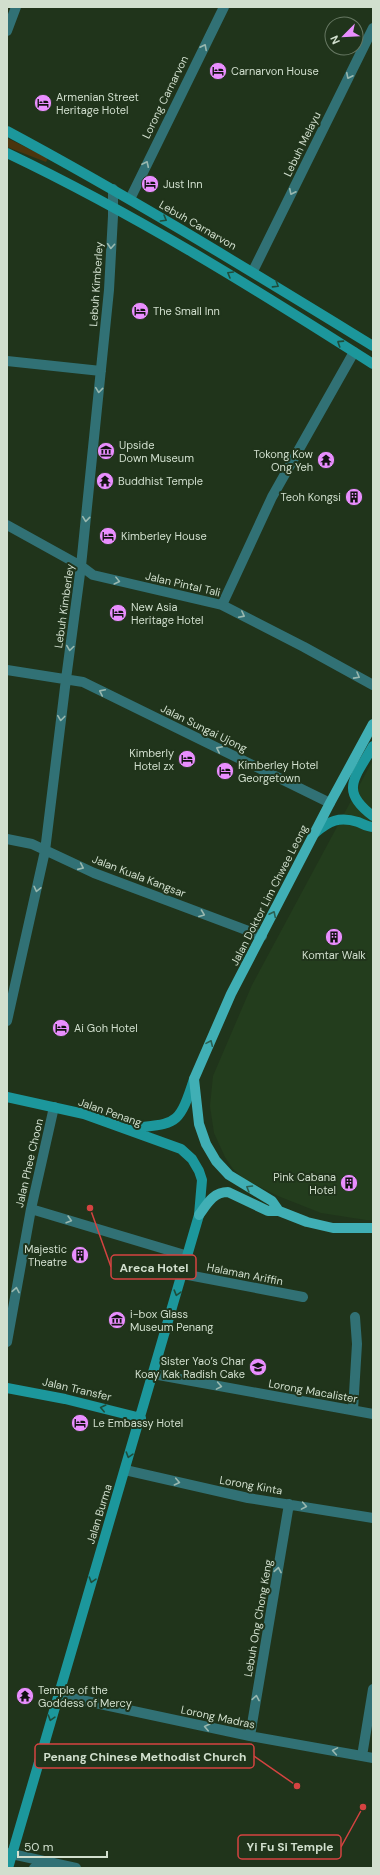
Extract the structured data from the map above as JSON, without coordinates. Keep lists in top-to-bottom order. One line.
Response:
{"streets":{"main road":["Lebuh Carnarvon","Jalan Doktor Lim Chwee Leong","Jalan Penang","Jalan Transfer","Jalan Burma"],"street":["Lorong Carnarvon","Lebuh Melayu","Lebuh Kimberley","Jalan Pintal Tali","Jalan Sungai Ujong","Jalan Kuala Kangsar","Jalan Phee Choon","Halaman Ariffin","Lorong Macalister","Lorong Kinta","Lebuh Ong Chong Keng","Lorong Madras"]},"crossings":[["Lorong Carnarvon","Lebuh Carnarvon"],["Lebuh Melayu","Lebuh Carnarvon"],["Lebuh Carnarvon","Lebuh Kimberley"],["Lebuh Kimberley","Jalan Pintal Tali"],["Lebuh Kimberley","Jalan Sungai Ujong"],["Lebuh Kimberley","Jalan Kuala Kangsar"],["Jalan Sungai Ujong","Jalan Doktor Lim Chwee Leong"],["Jalan Kuala Kangsar","Jalan Doktor Lim Chwee Leong"],["Jalan Penang","Jalan Phee Choon"],["Jalan Penang","Jalan Burma"],["Halaman Ariffin","Jalan Burma"],["Jalan Transfer","Jalan Burma"],["Lorong Macalister","Jalan Burma"],["Lorong Kinta","Jalan Burma"],["Lorong Kinta","Lebuh Ong Chong Keng"],["Jalan Burma","Lorong Madras"],["Lebuh Ong Chong Keng","Lorong Madras"]],"one_way":["Lorong Carnarvon","Lebuh Melayu","Lebuh Kimberley","Jalan Pintal Tali","Jalan Sungai Ujong","Jalan Kuala Kangsar","Jalan Doktor Lim Chwee Leong","Jalan Phee Choon","Jalan Transfer","Lorong Macalister","Lorong Kinta","Jalan Burma","Lebuh Ong Chong Keng","Lorong Madras"],"places":{"hotel":["Carnarvon House","Armenian Street Heritage Hotel","Just Inn","The Small Inn","Kimberley House","New Asia Heritage Hotel","Kimberly Hotel zx","Kimberley Hotel Georgetown","Ai Goh Hotel","Le Embassy Hotel"],"museum":["Upside Down Museum","i-box Glass Museum Penang"],"temple":["Tokong Kow Ong Yeh","Buddhist Temple","Temple of the Goddess of Mercy"],"building":["Teoh Kongsi","Komtar Walk","Pink Cabana Hotel","Majestic Theatre"],"other":["Areca Hotel","Penang Chinese Methodist Church","Yi Fu Si Temple"],"school or university":["Sister Yao’s Char Koay Kak Radish Cake"]},"scale_bar":"50 m","north":"bottom left"}
